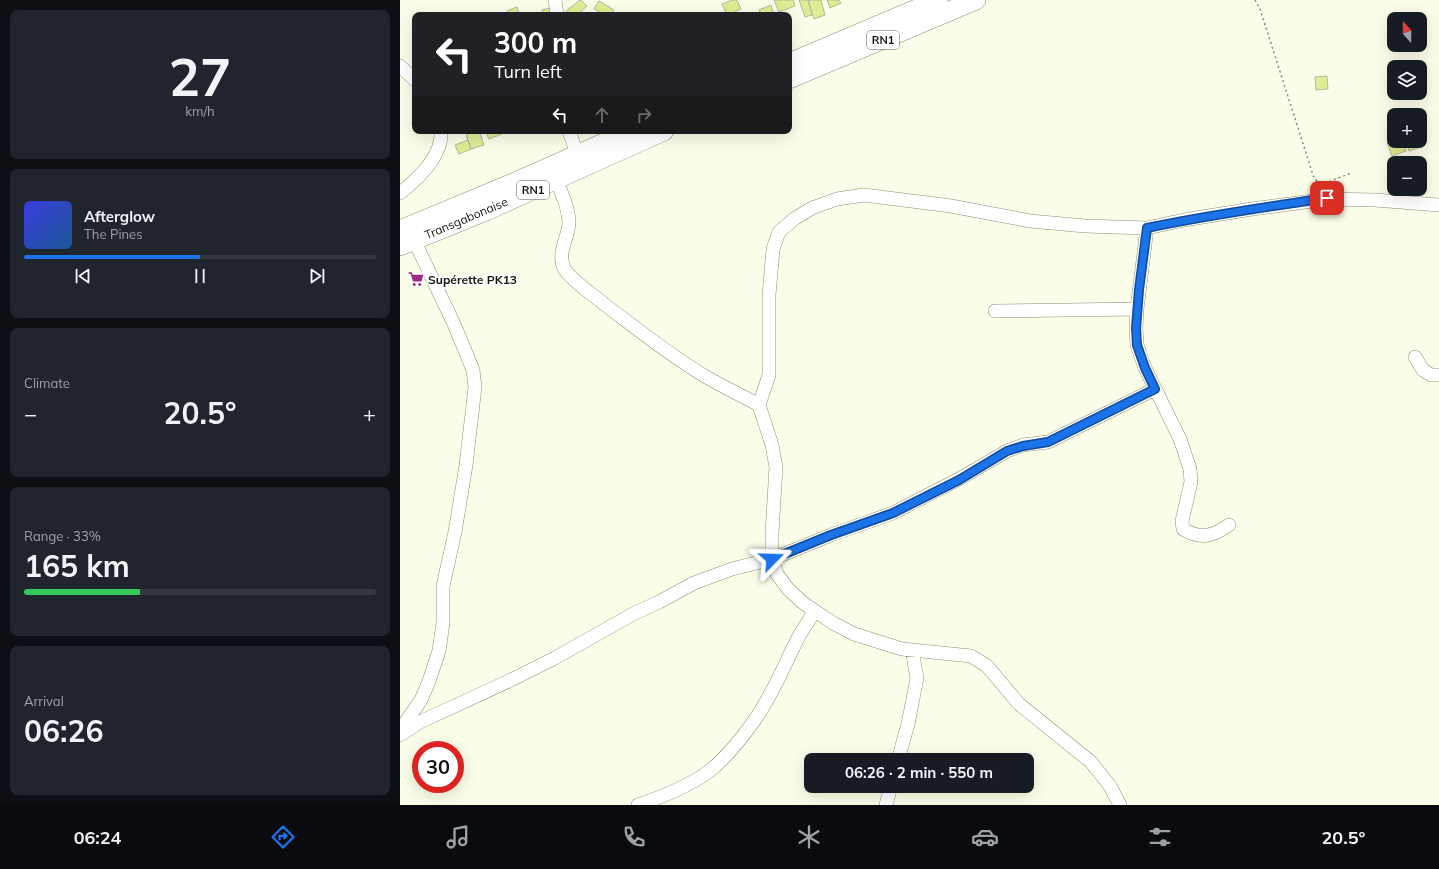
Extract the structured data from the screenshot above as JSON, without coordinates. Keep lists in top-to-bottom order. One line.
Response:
{"streets":{"highway":["RN1","Transgabonaise"]},"places":{"supermarket":["Supérette PK13"]},"north":"top","page":{"tile":[["27","km/h"],"Climate",["Range · 33%","165 km"],["Arrival","06:26"]],"map_buttons":["+","−"],"turn":["300 m","Turn left"],"song":["Afterglow","The Pines"],"heat":["−","20.5°","+"],"limit":"30","trip":"06:26 · 2 min · 550 m","tabs":["06:24","20.5°"]}}
